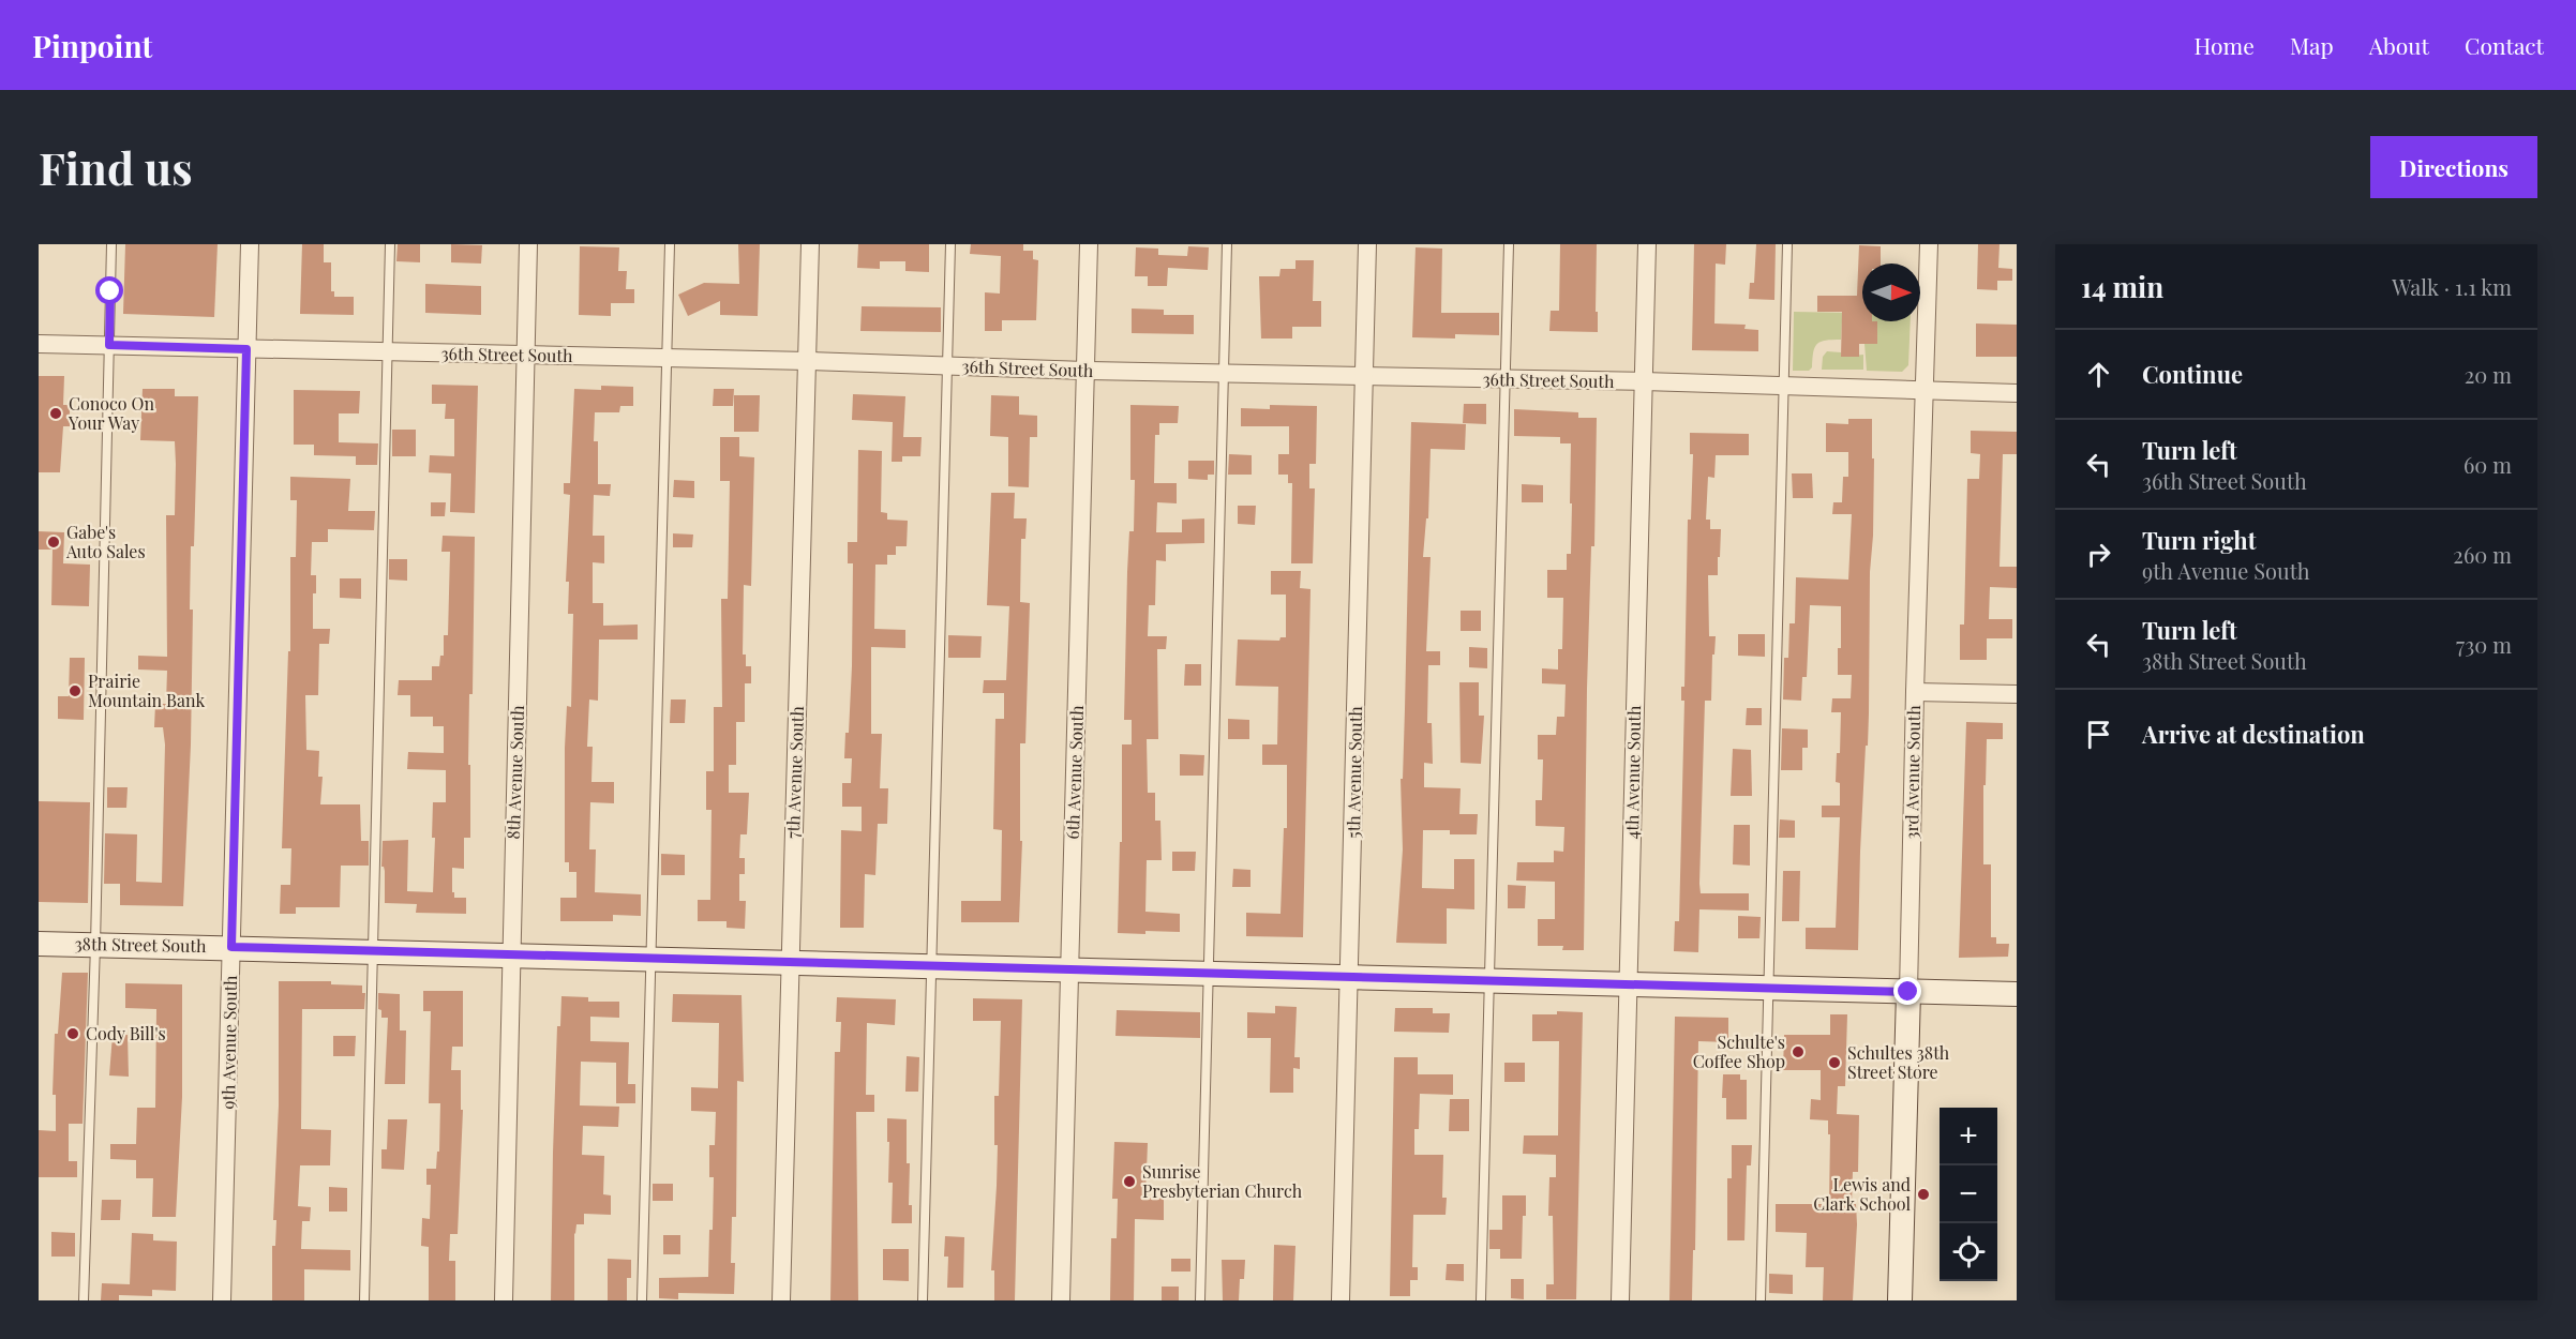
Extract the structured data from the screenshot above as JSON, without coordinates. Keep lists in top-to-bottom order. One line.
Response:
{"streets":{"main road":["3rd Avenue South","38th Street South"],"street":["36th Street South","8th Avenue South","7th Avenue South","6th Avenue South","5th Avenue South","4th Avenue South","9th Avenue South"]},"crossings":[["36th Street South","8th Avenue South"],["36th Street South","7th Avenue South"],["36th Street South","6th Avenue South"],["36th Street South","5th Avenue South"],["36th Street South","4th Avenue South"],["36th Street South","3rd Avenue South"],["36th Street South","9th Avenue South"],["8th Avenue South","38th Street South"],["7th Avenue South","38th Street South"],["6th Avenue South","38th Street South"],["5th Avenue South","38th Street South"],["4th Avenue South","38th Street South"],["3rd Avenue South","38th Street South"],["38th Street South","9th Avenue South"]],"places":["Conoco On Your Way","Gabe's Auto Sales","Prairie Mountain Bank","Cody Bill's","Schulte's Coffee Shop","Schultes 38th Street Store","Sunrise Presbyterian Church","Lewis and Clark School"],"north":"right","page":{"header":"Pinpoint","nav":["Home","Map","About","Contact"],"buttons":"Directions","title":"Find us","heading":["14 min","Walk · 1.1 km"],"list":[["Continue","20 m"],["Turn left","36th Street South","60 m"],["Turn right","9th Avenue South","260 m"],["Turn left","38th Street South","730 m"],"Arrive at destination"],"map_buttons":["+","−"]}}
